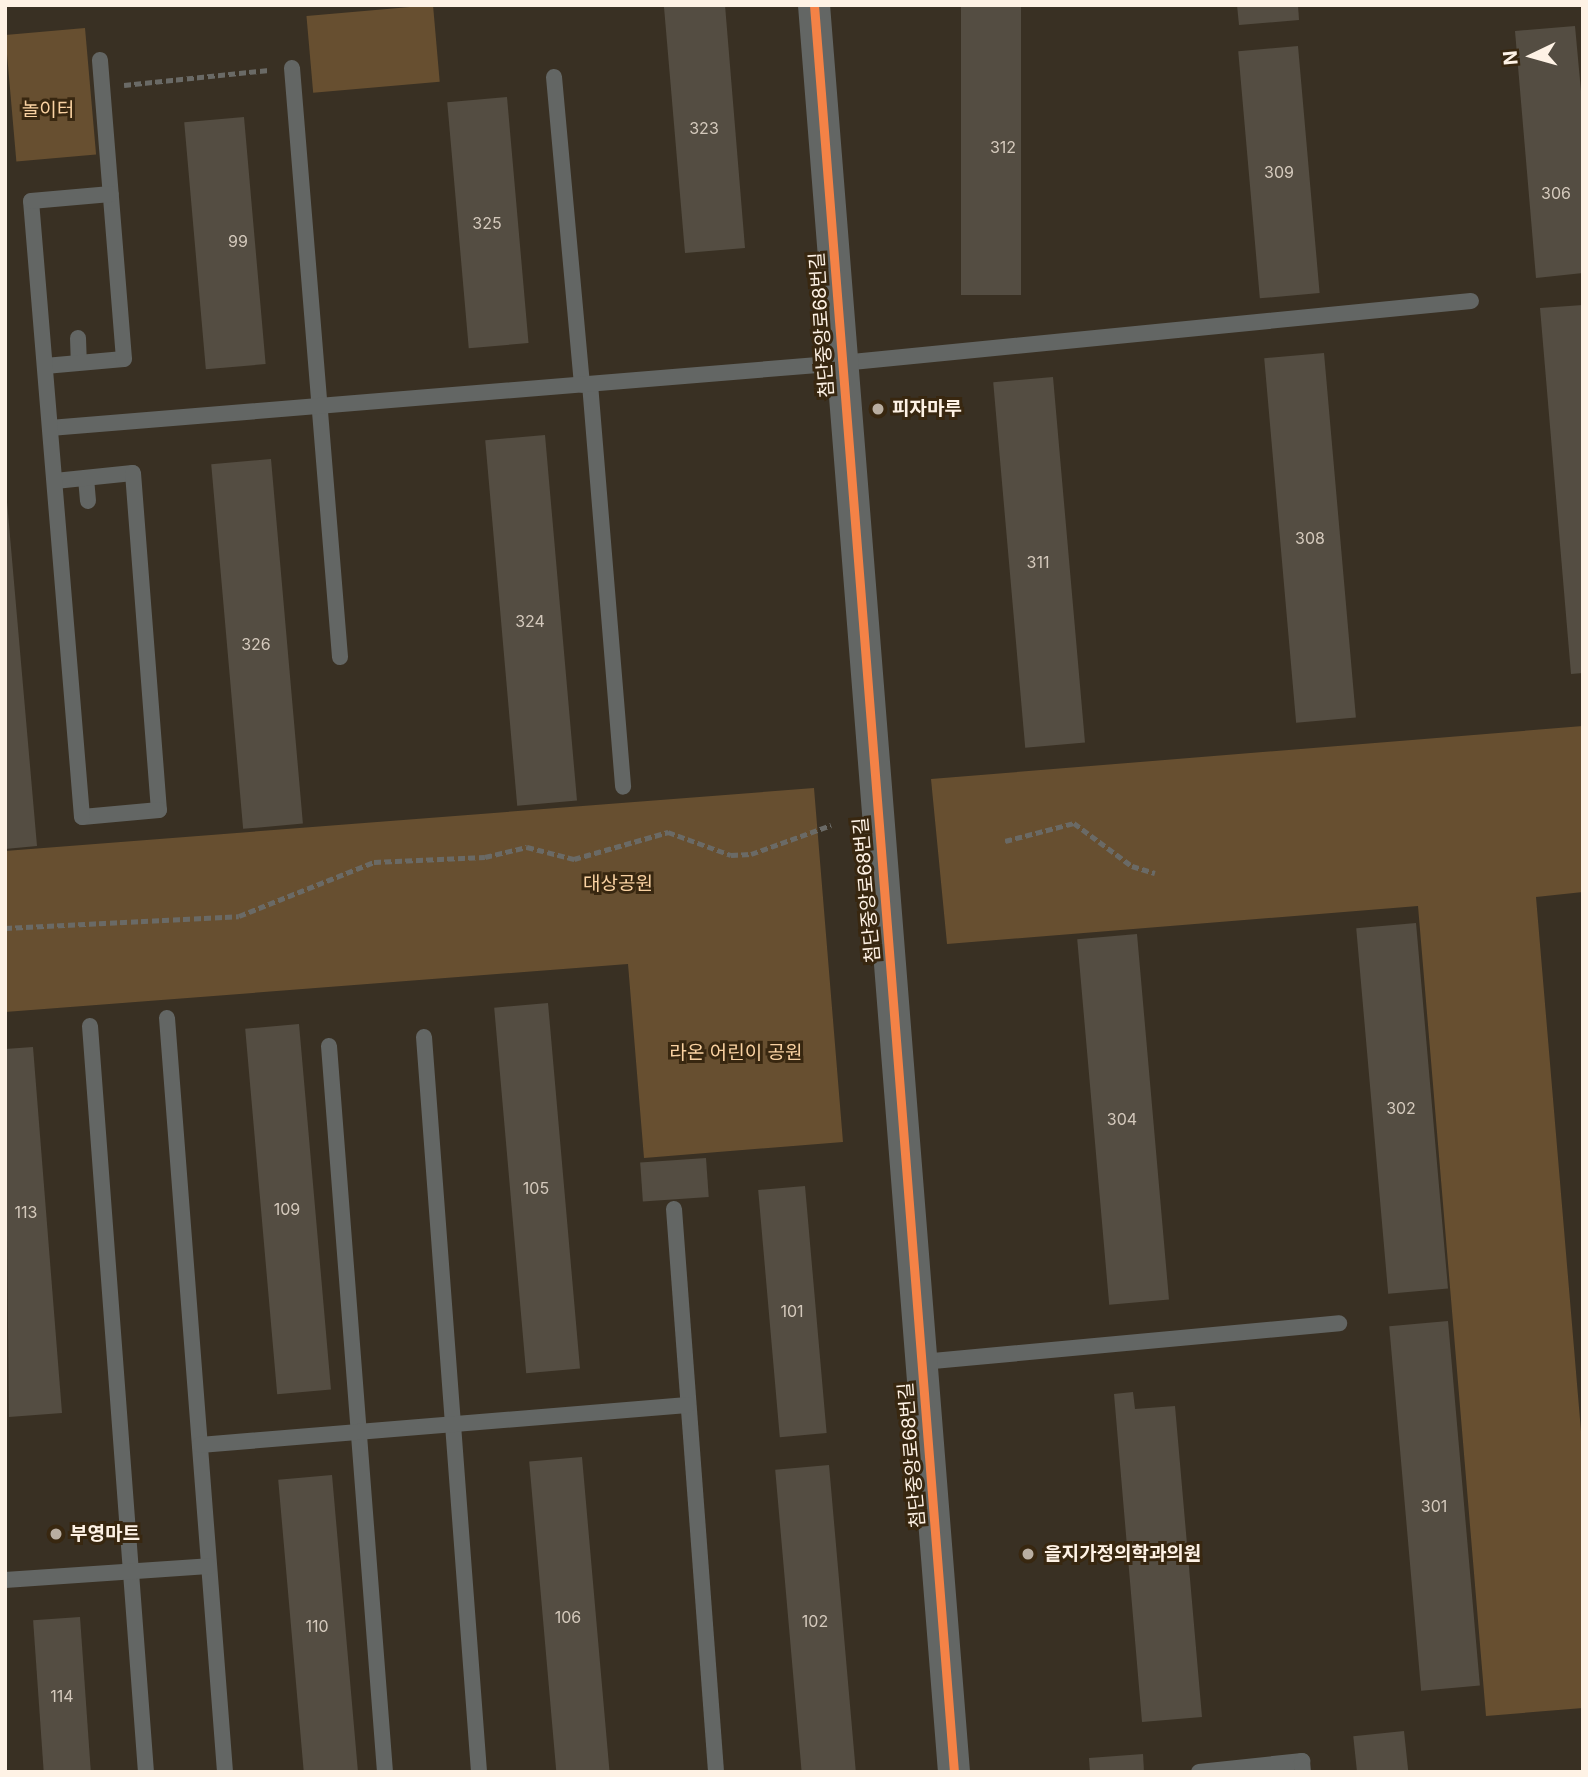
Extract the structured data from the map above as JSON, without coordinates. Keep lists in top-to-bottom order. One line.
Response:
{"streets":{"street":["첨단중앙로68번길"]},"parks":["놀이터","대상공원","라온 어린이 공원"],"places":["피자마루","부영마트","을지가정의학과의원"],"house_numbers":["323","312","309","306","325","99","308","311","324","326","302","304","105","109","113","101","301","106","102","110","114"],"north":"left"}
